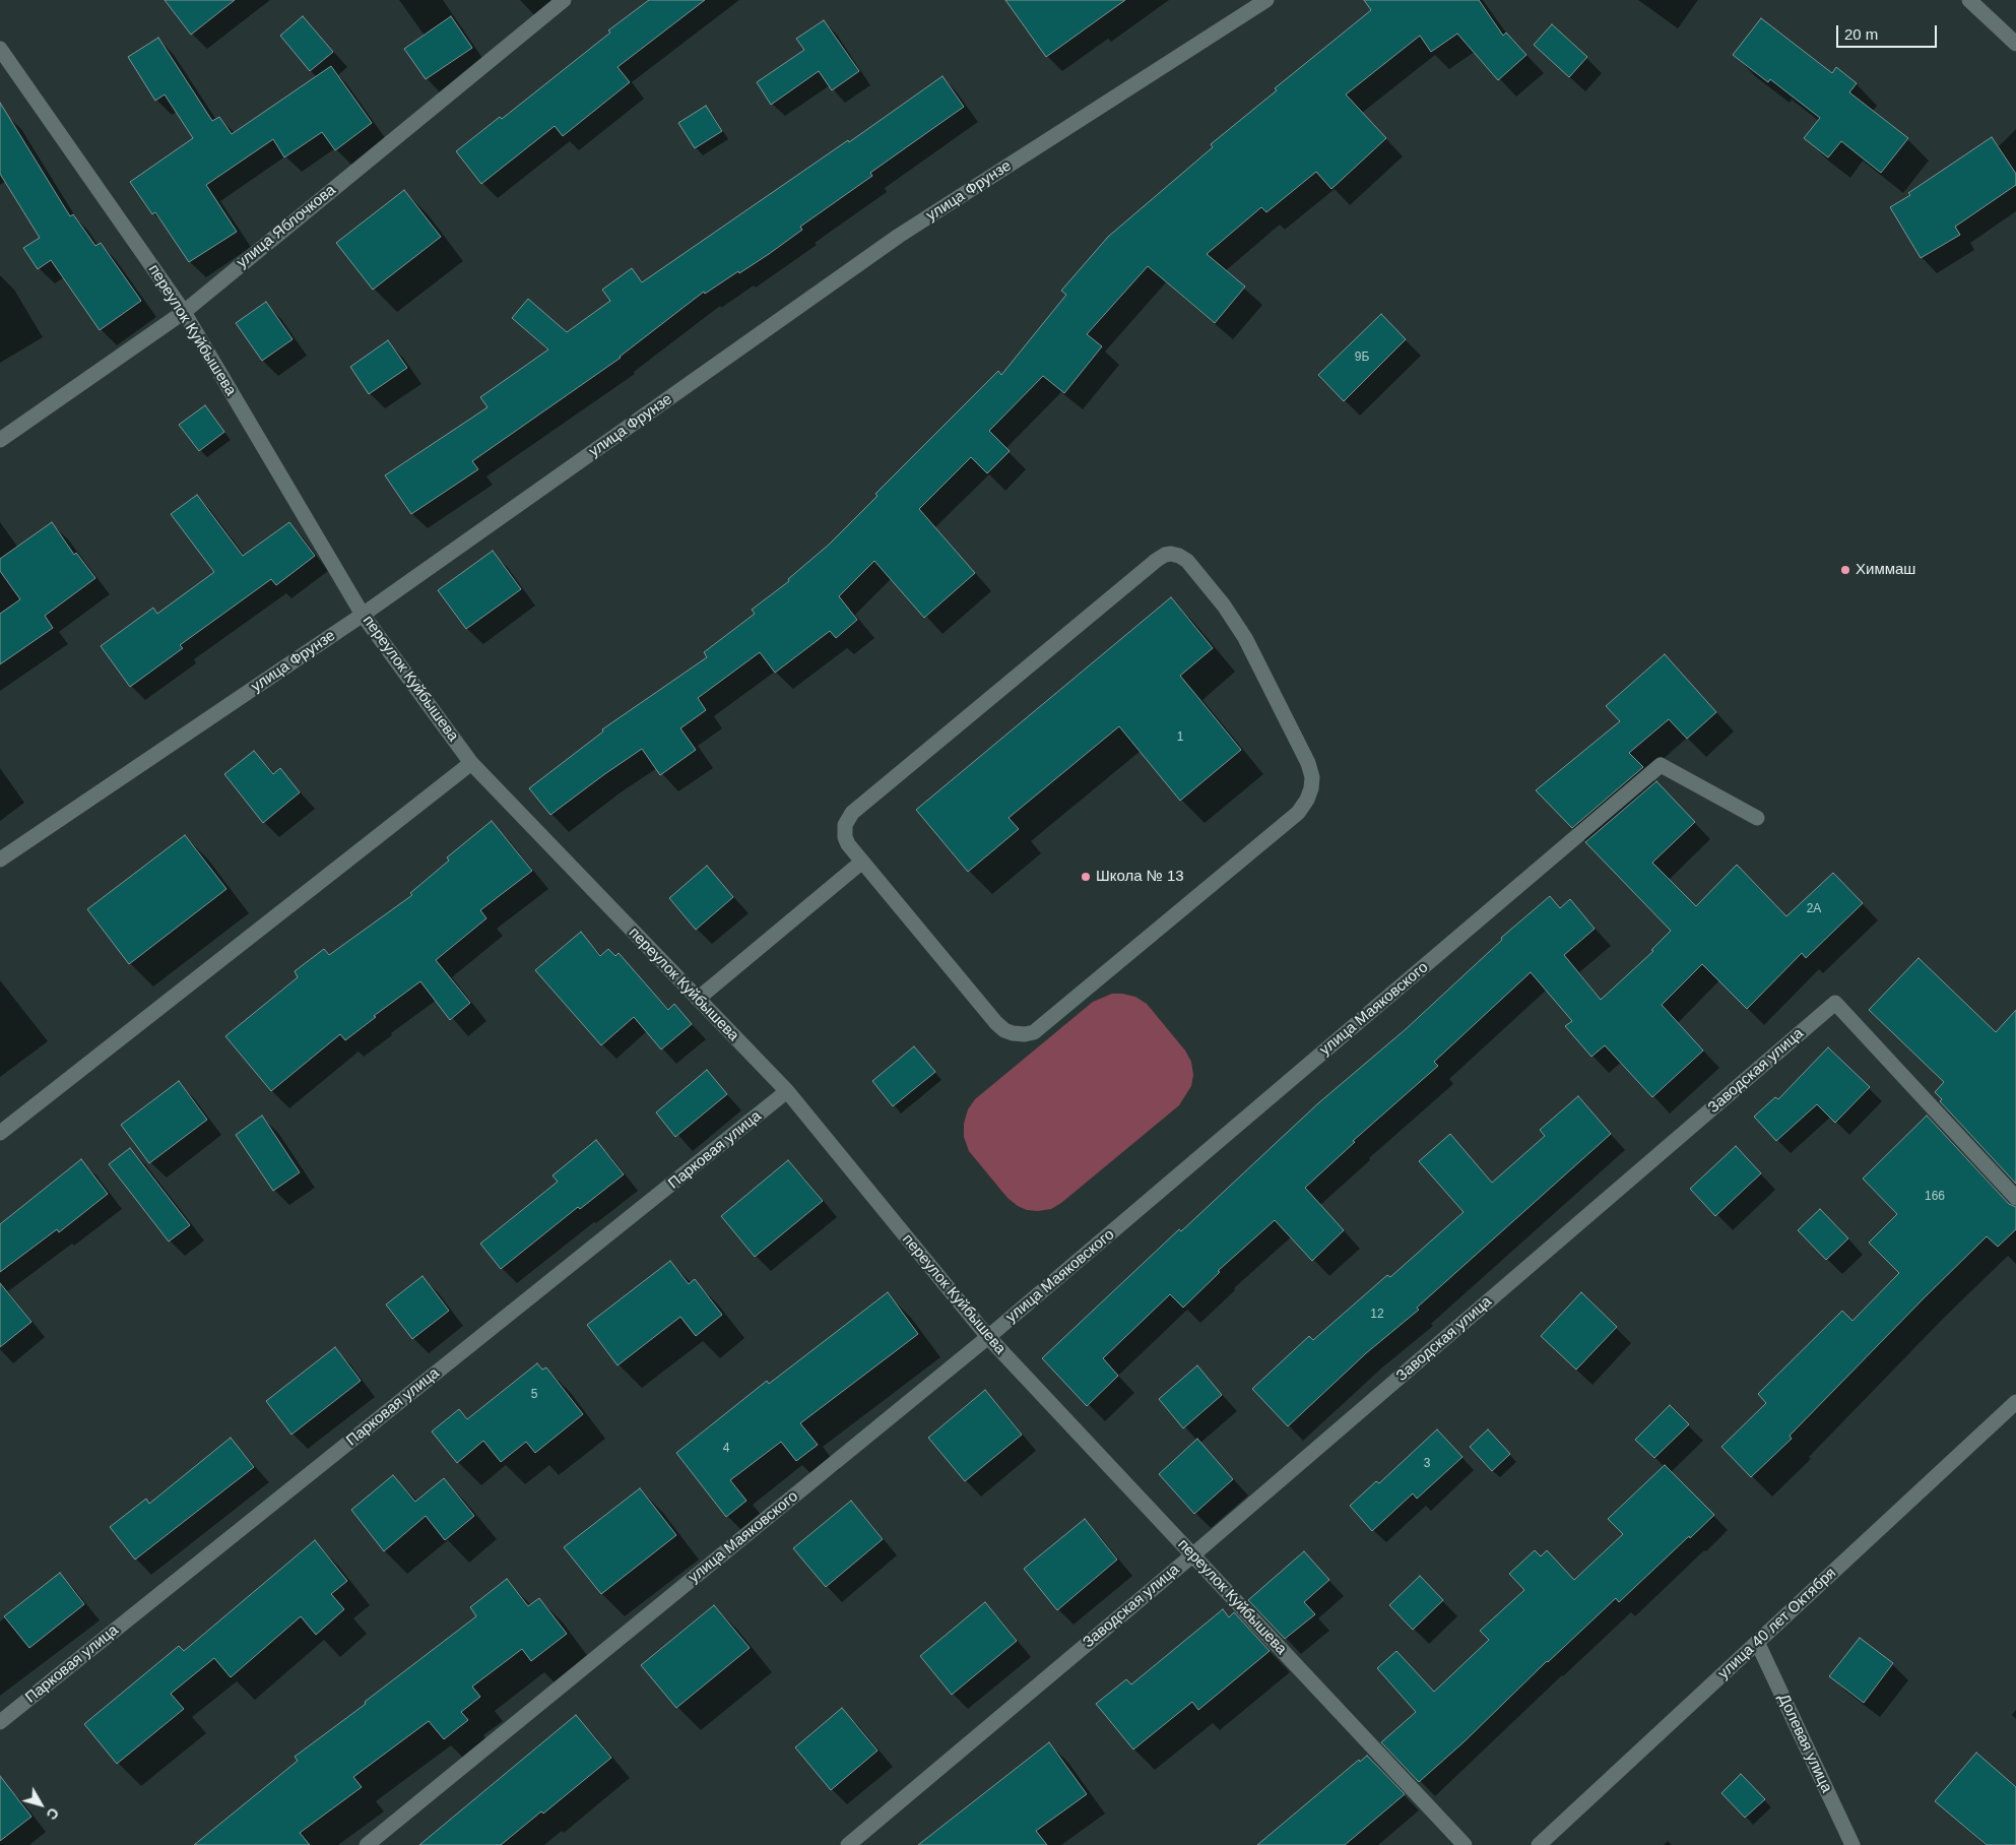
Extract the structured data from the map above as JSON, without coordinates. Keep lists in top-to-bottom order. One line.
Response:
{"streets":{"street":["улица Фрунзе","улица Яблочкова","переулок Куйбышева","улица Маяковского","Заводская улица","Парковая улица","улица 40 лет Октября","Долевая улица"]},"crossings":[["улица Фрунзе","переулок Куйбышева"],["улица Яблочкова","переулок Куйбышева"],["переулок Куйбышева","улица Маяковского"],["переулок Куйбышева","Заводская улица"],["переулок Куйбышева","Парковая улица"],["улица 40 лет Октября","Долевая улица"]],"places":["Химмаш","Школа № 13"],"house_numbers":["9Б","1","2А","166","12","5","4","3"],"scale_bar":"20 m","north":"bottom right"}
